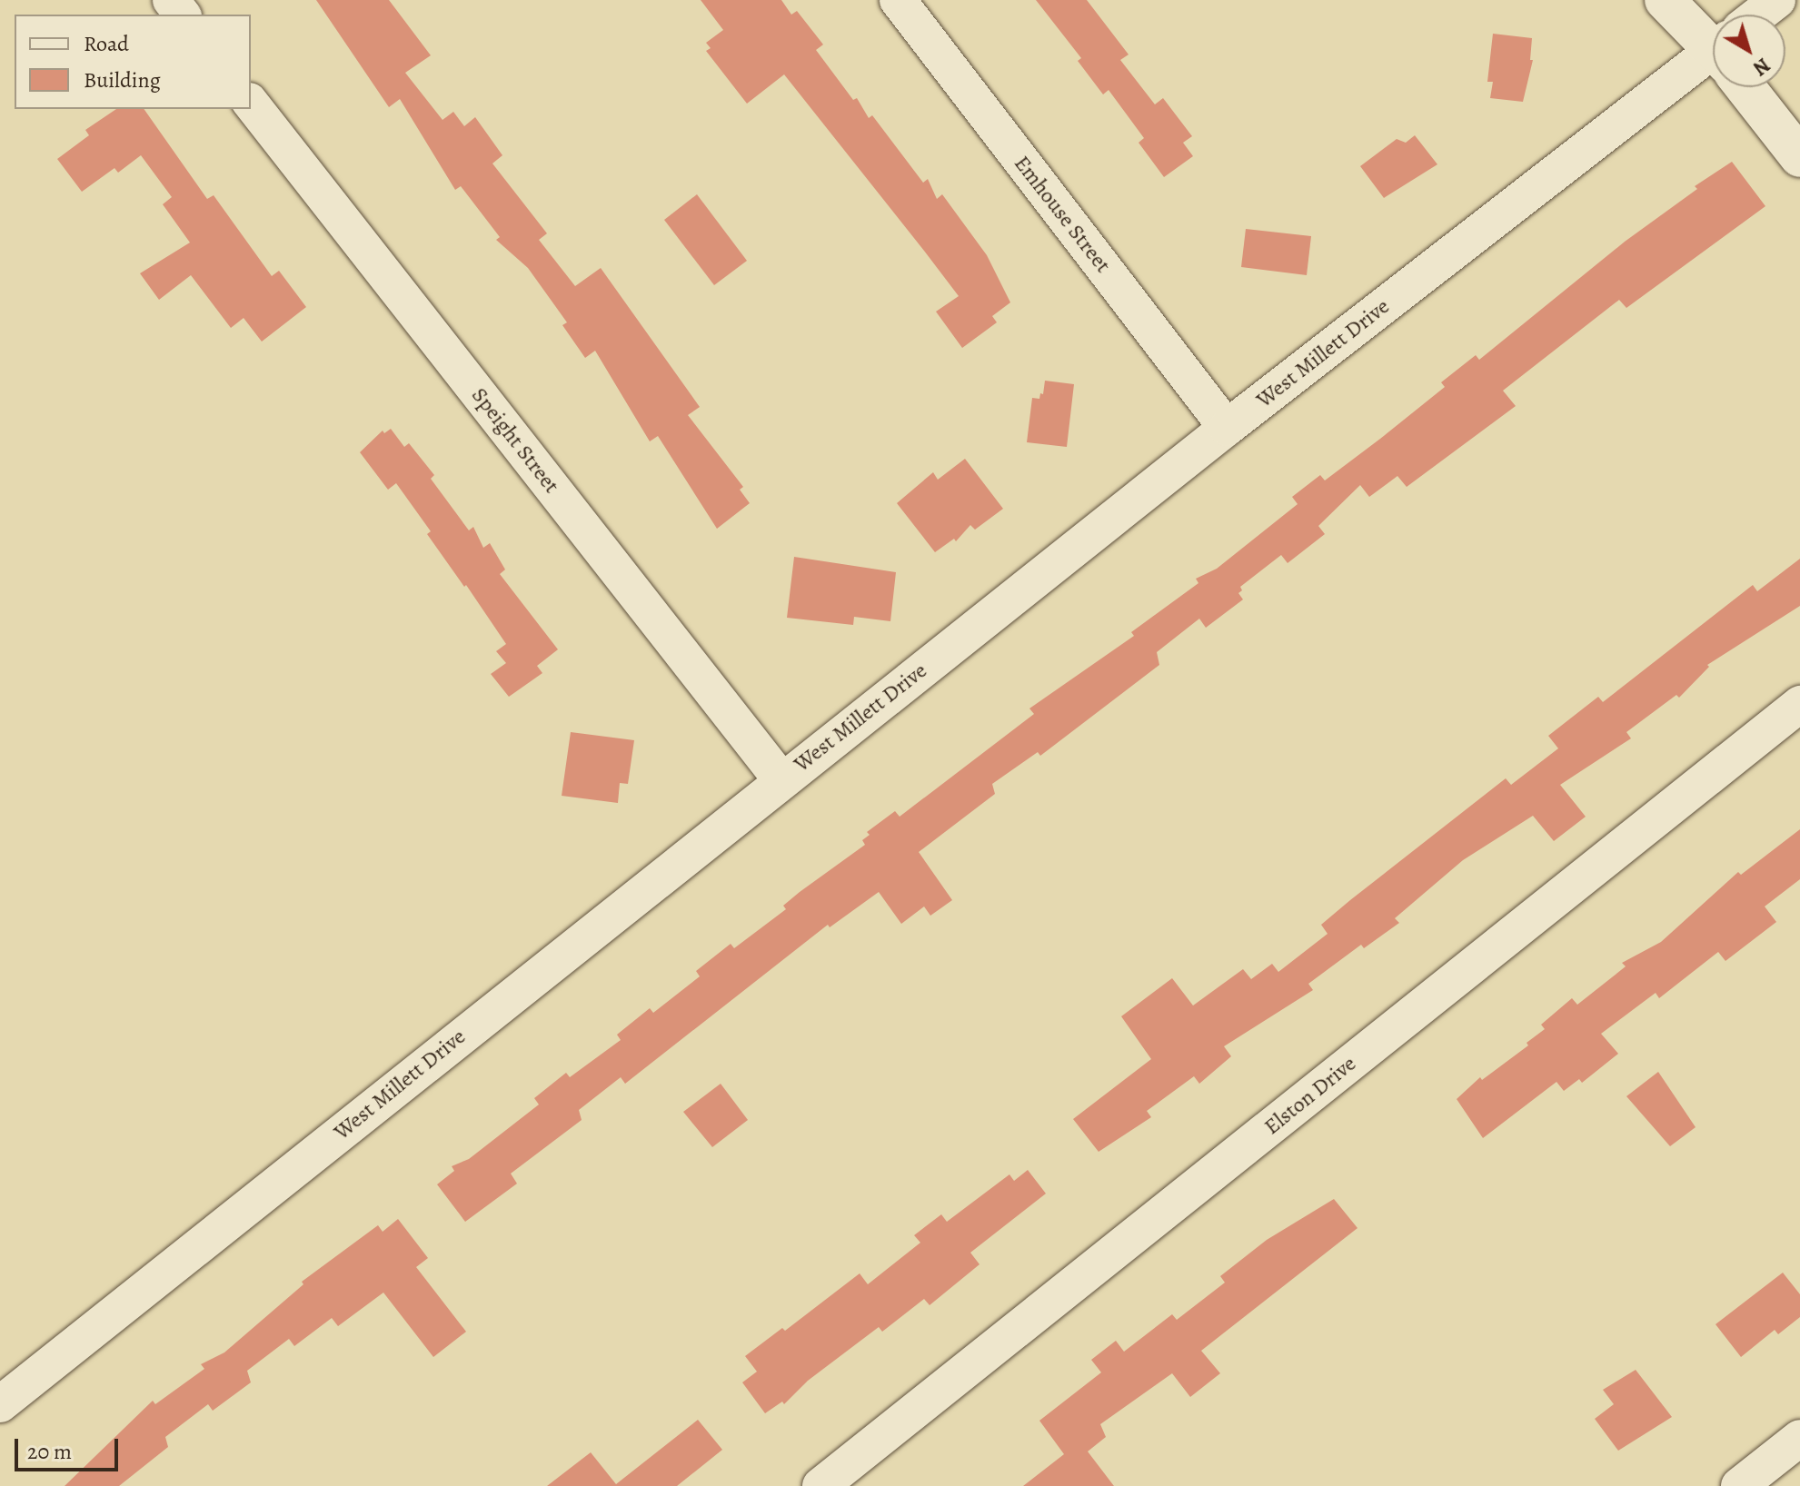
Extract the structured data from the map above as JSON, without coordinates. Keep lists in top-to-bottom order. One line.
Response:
{"streets":{"street":["Emhouse Street","West Millett Drive","Speight Street","Elston Drive"]},"crossings":[["Emhouse Street","West Millett Drive"],["West Millett Drive","Speight Street"]],"legend":["Road","Building"],"scale_bar":"20 m","north":"bottom right"}
